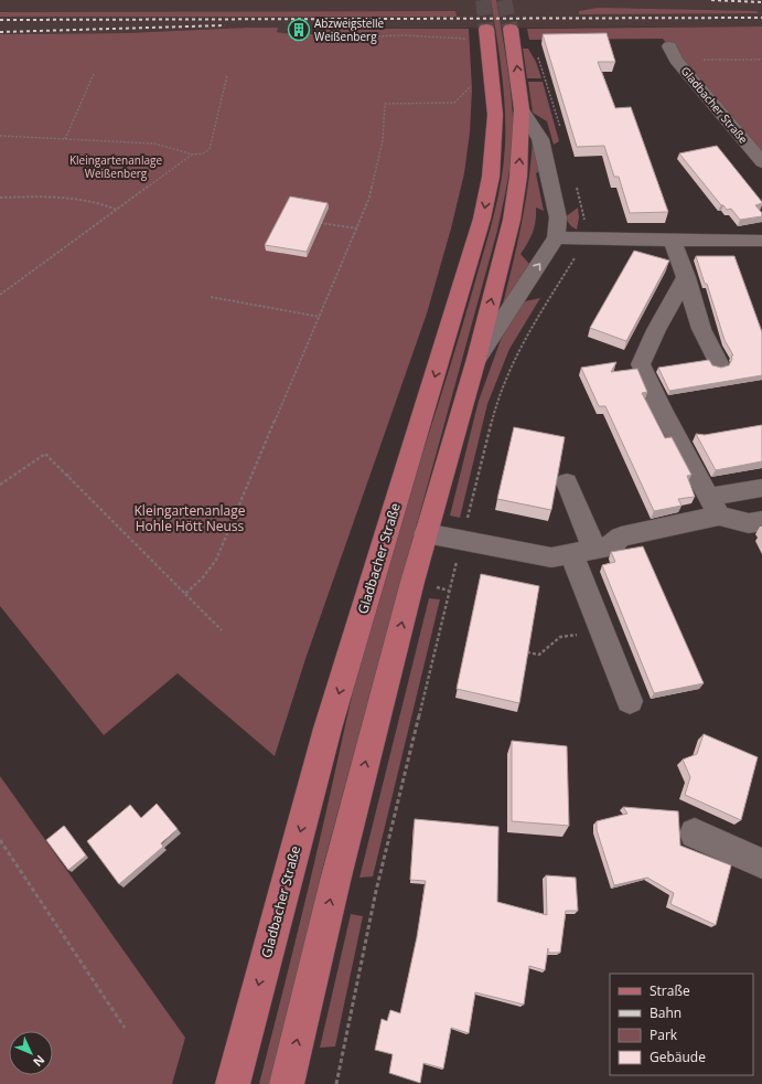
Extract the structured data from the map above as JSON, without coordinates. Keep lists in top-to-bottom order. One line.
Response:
{"streets":{"main road":["Gladbacher Straße"]},"parks":["Kleingartenanlage Weißenberg","Kleingartenanlage Hohle Hött Neuss"],"places":{"building":["Abzweigstelle Weißenberg"]},"legend":["Straße","Bahn","Park","Gebäude"],"north":"bottom right"}
